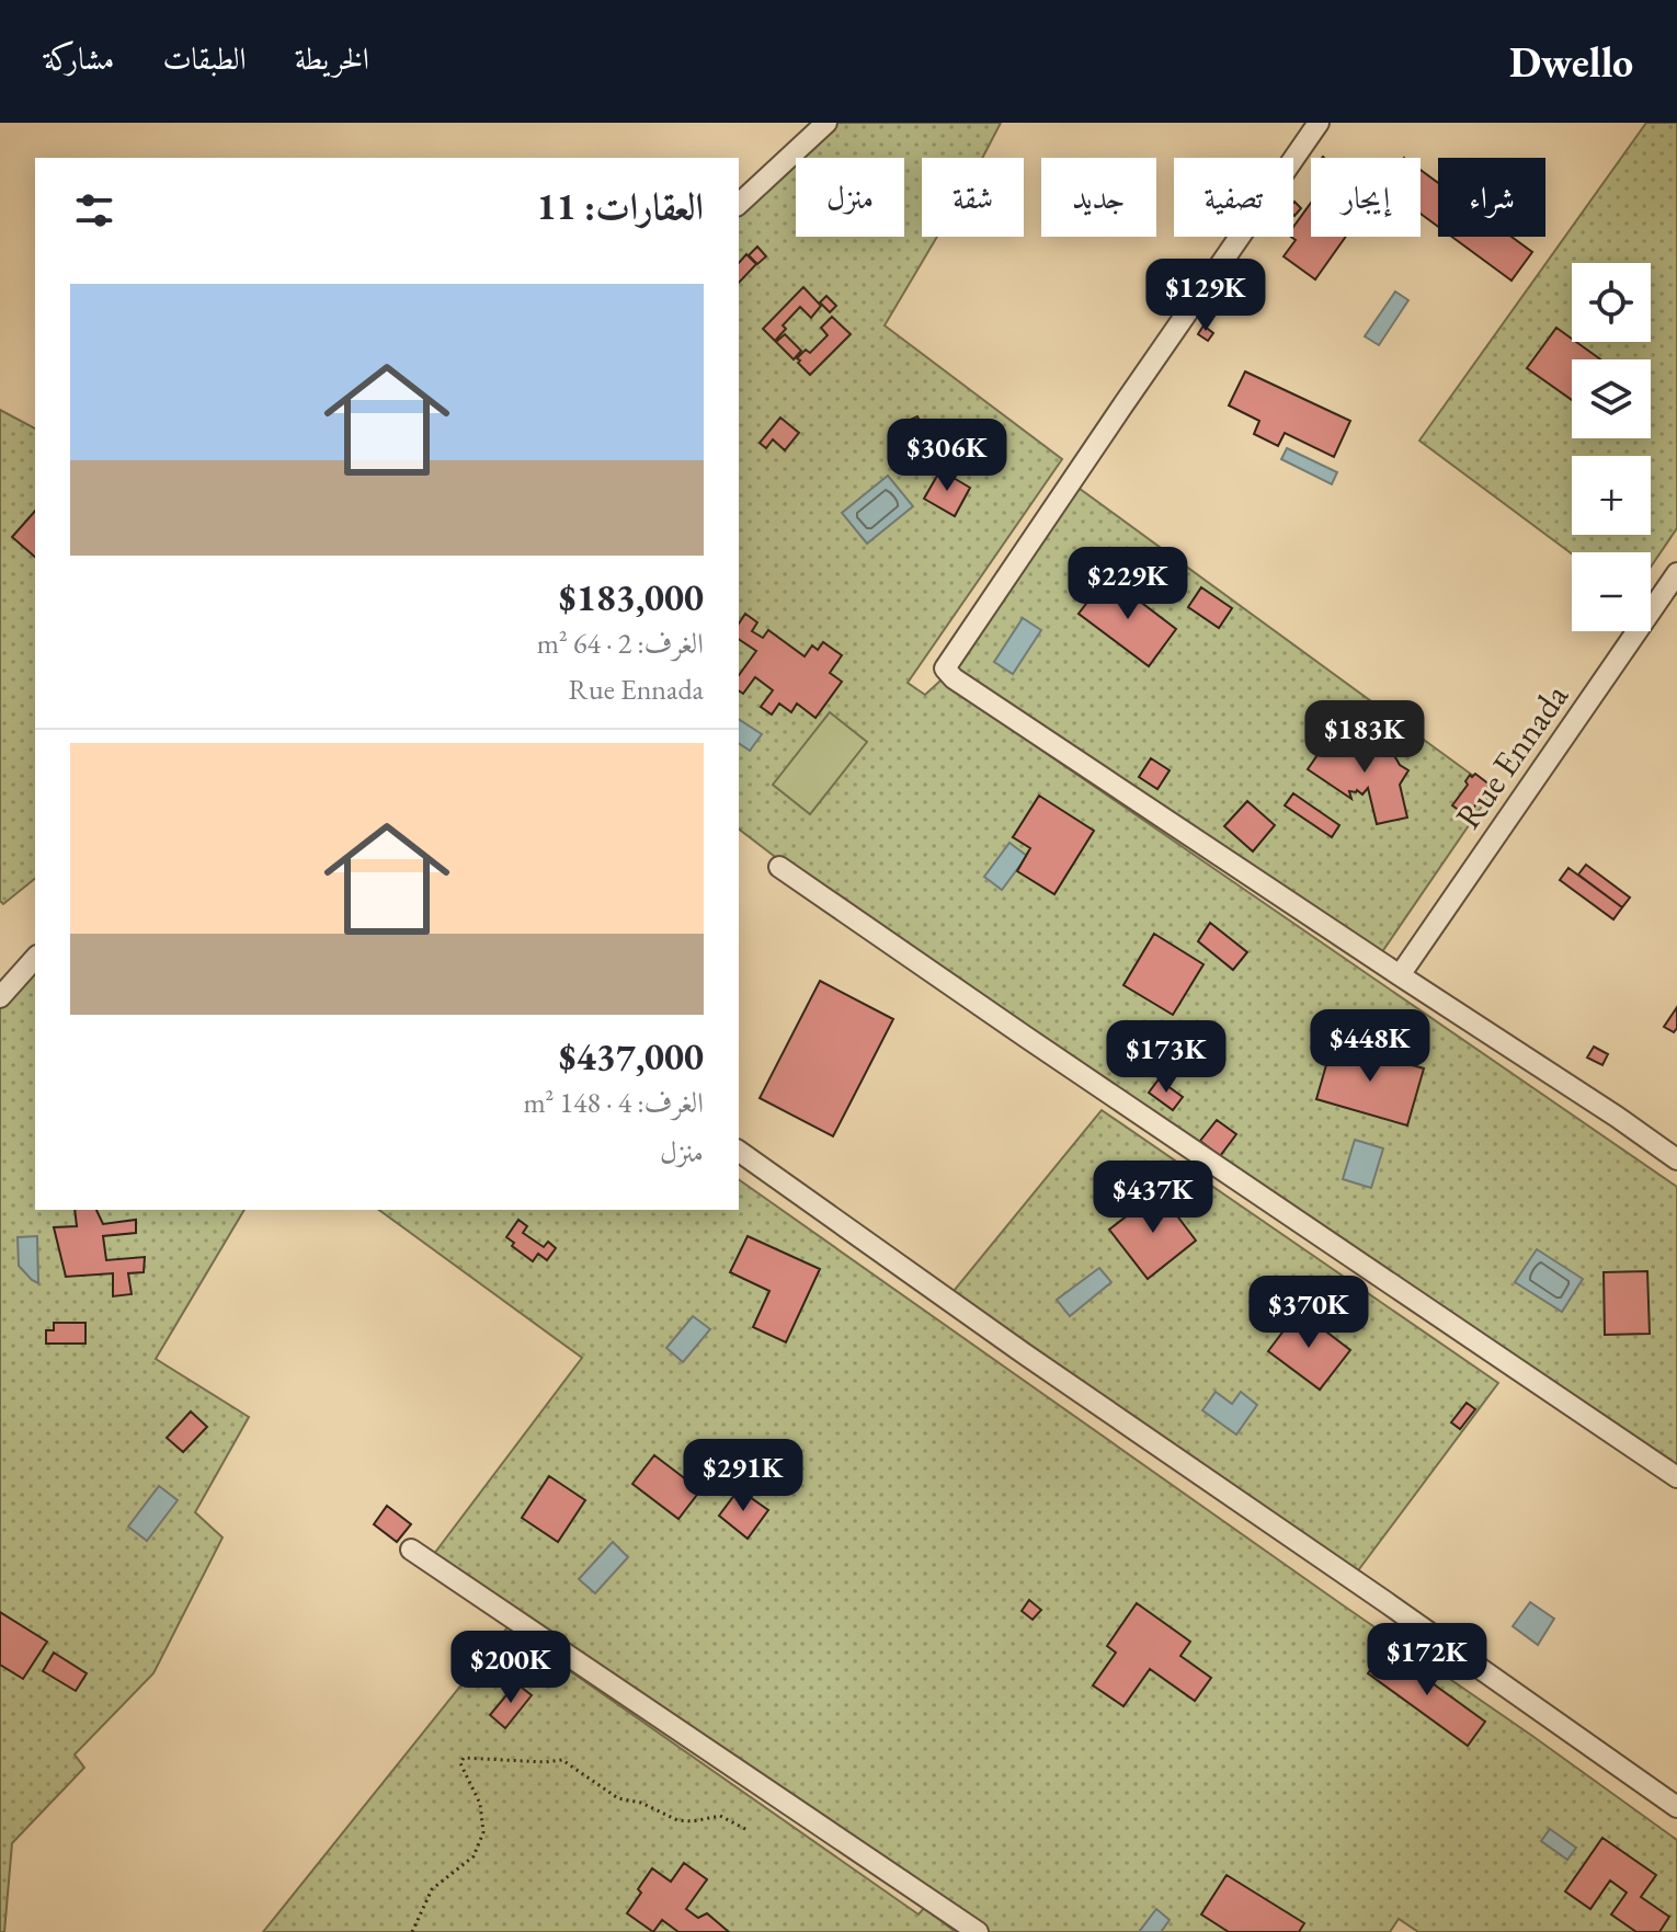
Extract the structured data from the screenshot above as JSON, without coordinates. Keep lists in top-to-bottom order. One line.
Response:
{"streets":{"street":["Rue Ennada"]},"page":{"header":"Dwello","nav":["الخريطة","الطبقات","مشاركة"],"chip":["شراء","إيجار","تصفية","جديد","شقة","منزل"],"heading":"العقارات: 11","price":["$129K","$306K","$229K","$183K","$448K","$173K","$437K","$370K","$291K","$172K","$200K"],"map_buttons":["+","−"],"list":[{"name":"$183,000","note":"الغرف: 2 · 64 m² · Rue Ennada"},{"name":"$437,000","note":"الغرف: 4 · 148 m² · منزل"}]}}
